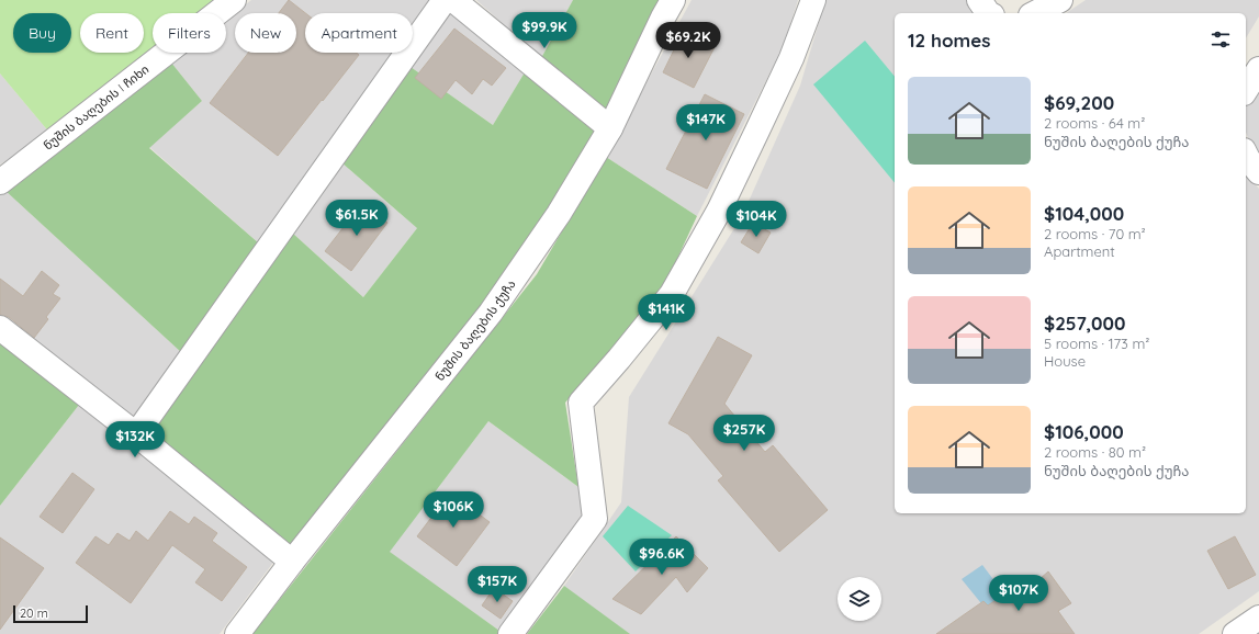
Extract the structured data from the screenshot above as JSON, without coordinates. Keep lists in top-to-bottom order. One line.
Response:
{"streets":{"street":["ნუშის ბაღების I ჩიხი","ნუშის ბაღების ქუჩა"]},"scale_bar":"20 m","page":{"price":["$99.9K","$69.2K","$147K","$61.5K","$104K","$141K","$257K","$132K","$106K","$96.6K","$157K","$107K"],"chip":["Buy","Rent","Filters","New","Apartment"],"heading":"12 homes","list":[{"name":"$69,200","note":"2 rooms · 64 m² · ნუშის ბაღების ქუჩა"},{"name":"$104,000","note":"2 rooms · 70 m² · Apartment"},{"name":"$257,000","note":"5 rooms · 173 m² · House"},{"name":"$106,000","note":"2 rooms · 80 m² · ნუშის ბაღების ქუჩა"}],"scale":"20 m"}}
